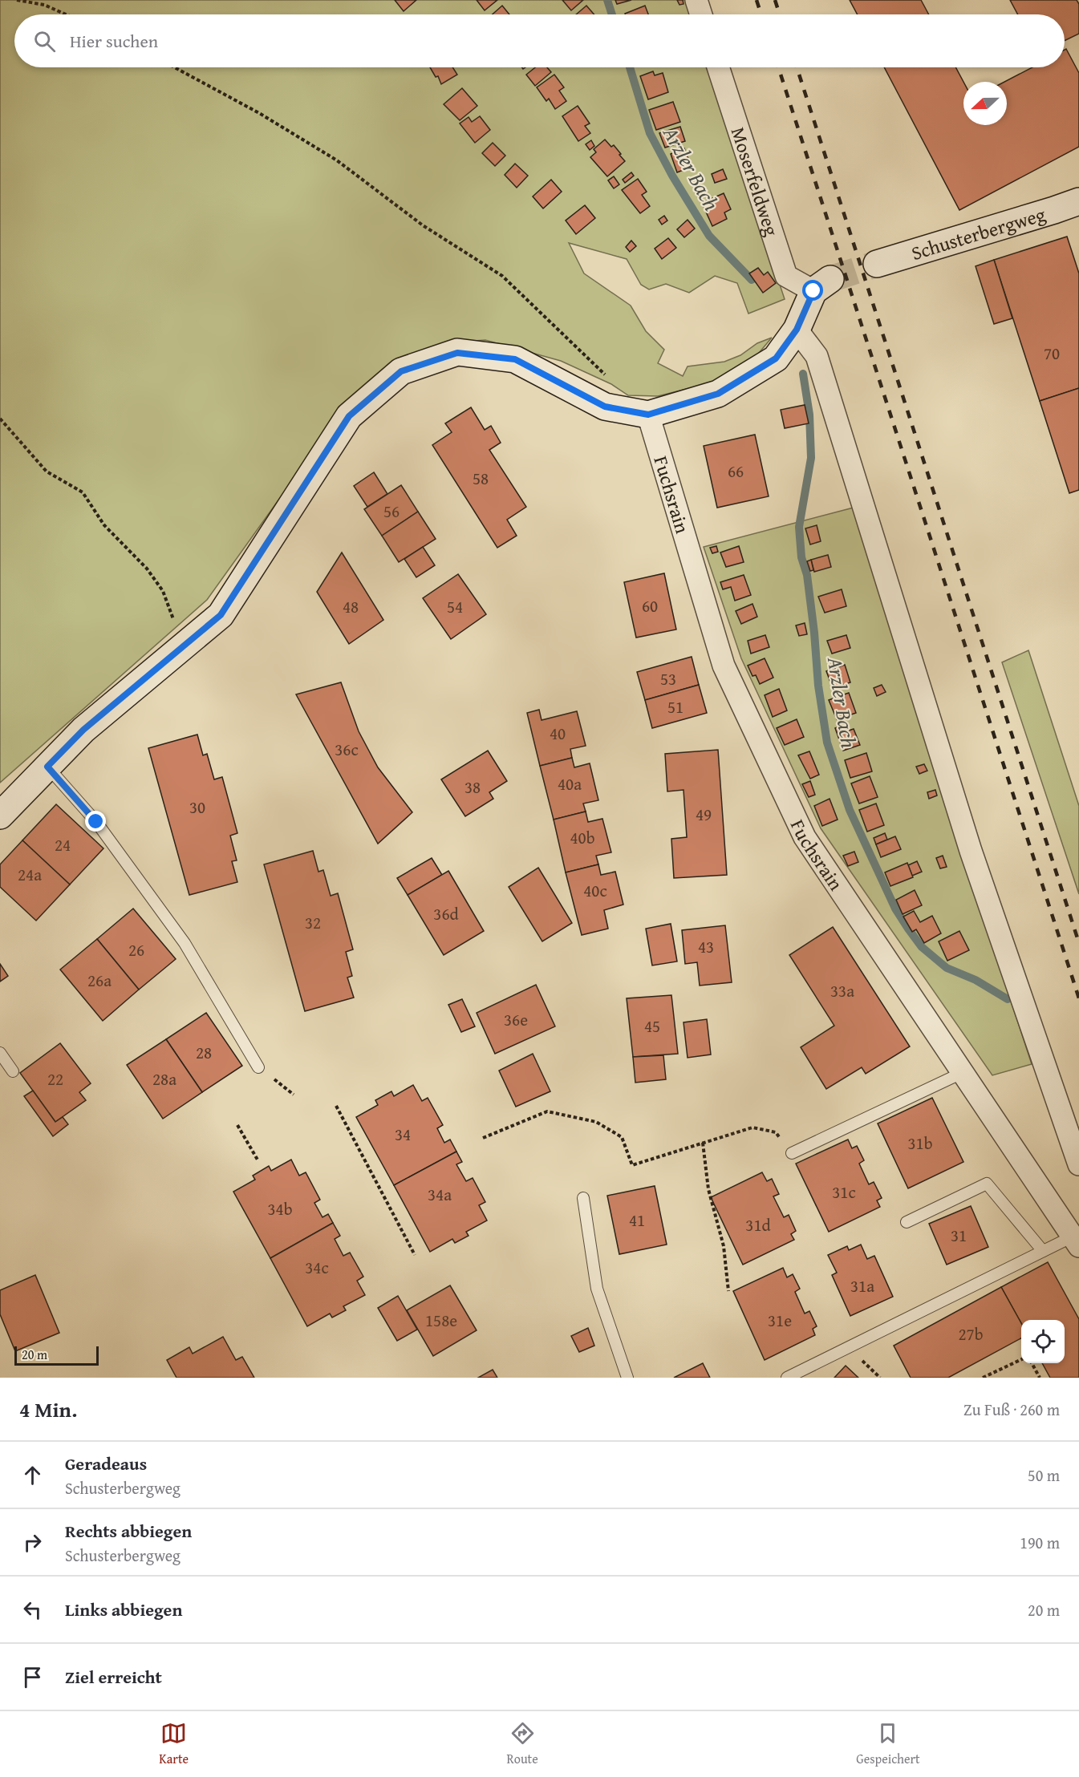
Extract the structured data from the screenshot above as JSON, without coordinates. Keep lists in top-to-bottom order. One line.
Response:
{"streets":{"street":["Moserfeldweg","Schusterbergweg","Fuchsrain"]},"water":["Arzler Bach"],"house_numbers":["70","66","58","56","60","48","54","53","51","40","36c","40a","38","30","49","40b","24","24a","40c","36d","32","43","26","26a","33a","36e","45","28","22","28a","34","31b","31c","34a","34b","41","31d","31","34c","31a","158e","31e","27b"],"scale_bar":"20 m","north":"left","page":{"search":"Hier suchen","scale":"20 m","heading":["4 Min.","Zu Fuß · 260 m"],"list":[["Geradeaus","Schusterbergweg","50 m"],["Rechts abbiegen","Schusterbergweg","190 m"],["Links abbiegen","20 m"],"Ziel erreicht"],"nav":["Karte","Route","Gespeichert"]}}
